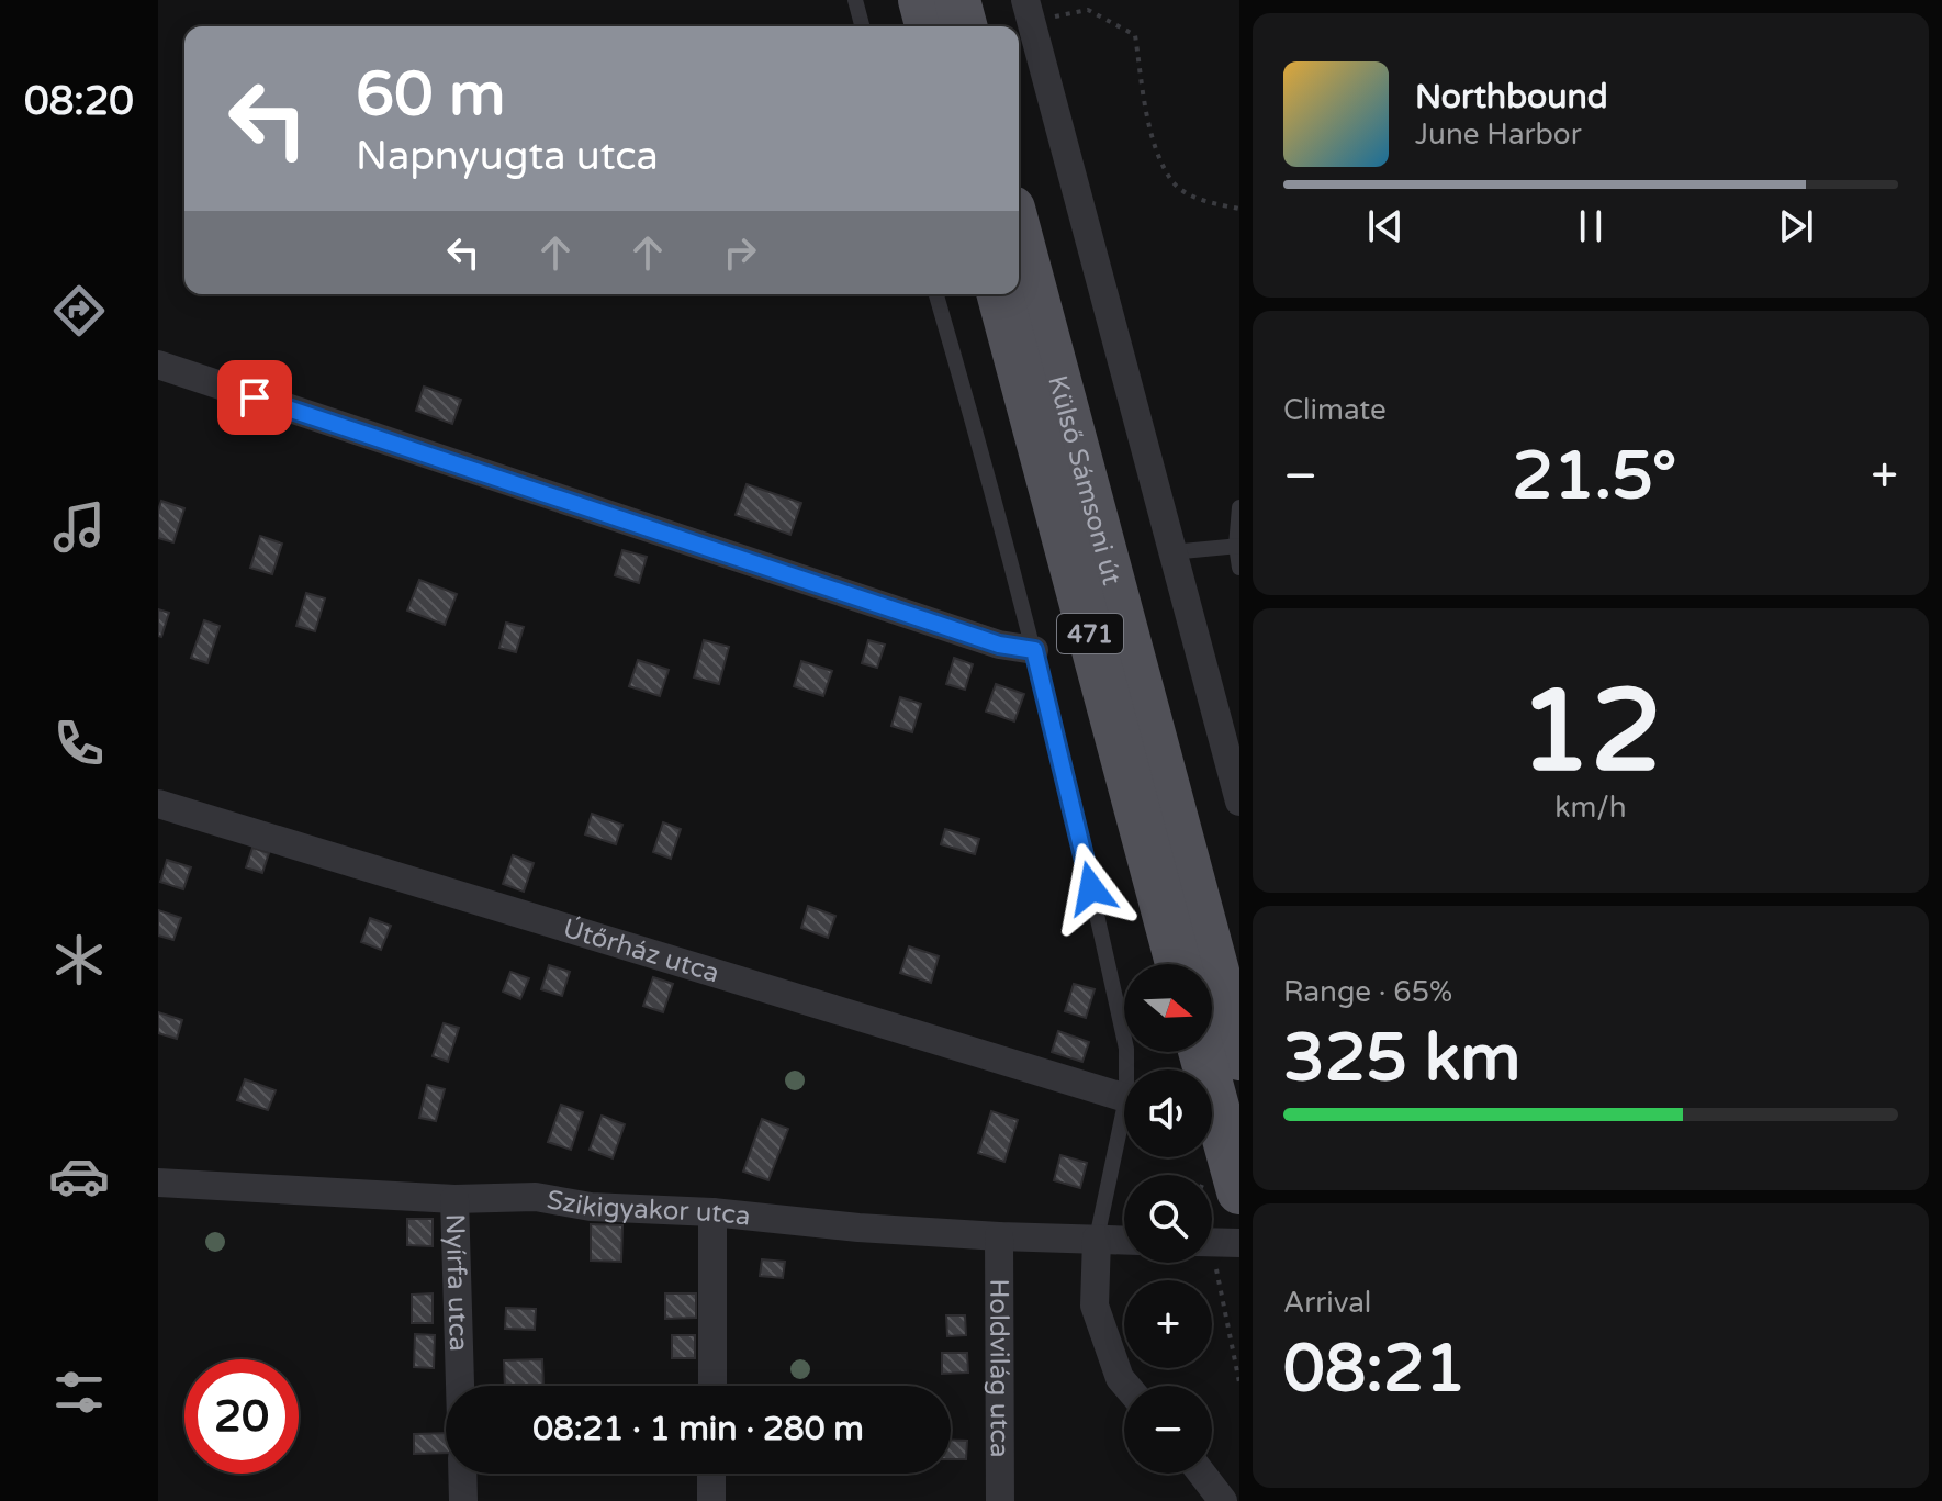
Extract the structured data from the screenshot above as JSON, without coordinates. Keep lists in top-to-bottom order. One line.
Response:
{"streets":{"main road":["Külső Sámsoni út","471"],"street":["Útőrház utca","Szikigyakor utca","Nyírfa utca","Holdvilág utca"]},"crossings":[["Szikigyakor utca","Nyírfa utca"],["Szikigyakor utca","Holdvilág utca"]],"north":"right","page":{"tabs":"08:20","turn":["60 m","Napnyugta utca"],"song":["Northbound","June Harbor"],"tile":["Climate",["12","km/h"],["Range · 65%","325 km"],["Arrival","08:21"]],"heat":["−","21.5°","+"],"map_buttons":["+","−"],"limit":"20","trip":"08:21 · 1 min · 280 m"}}
